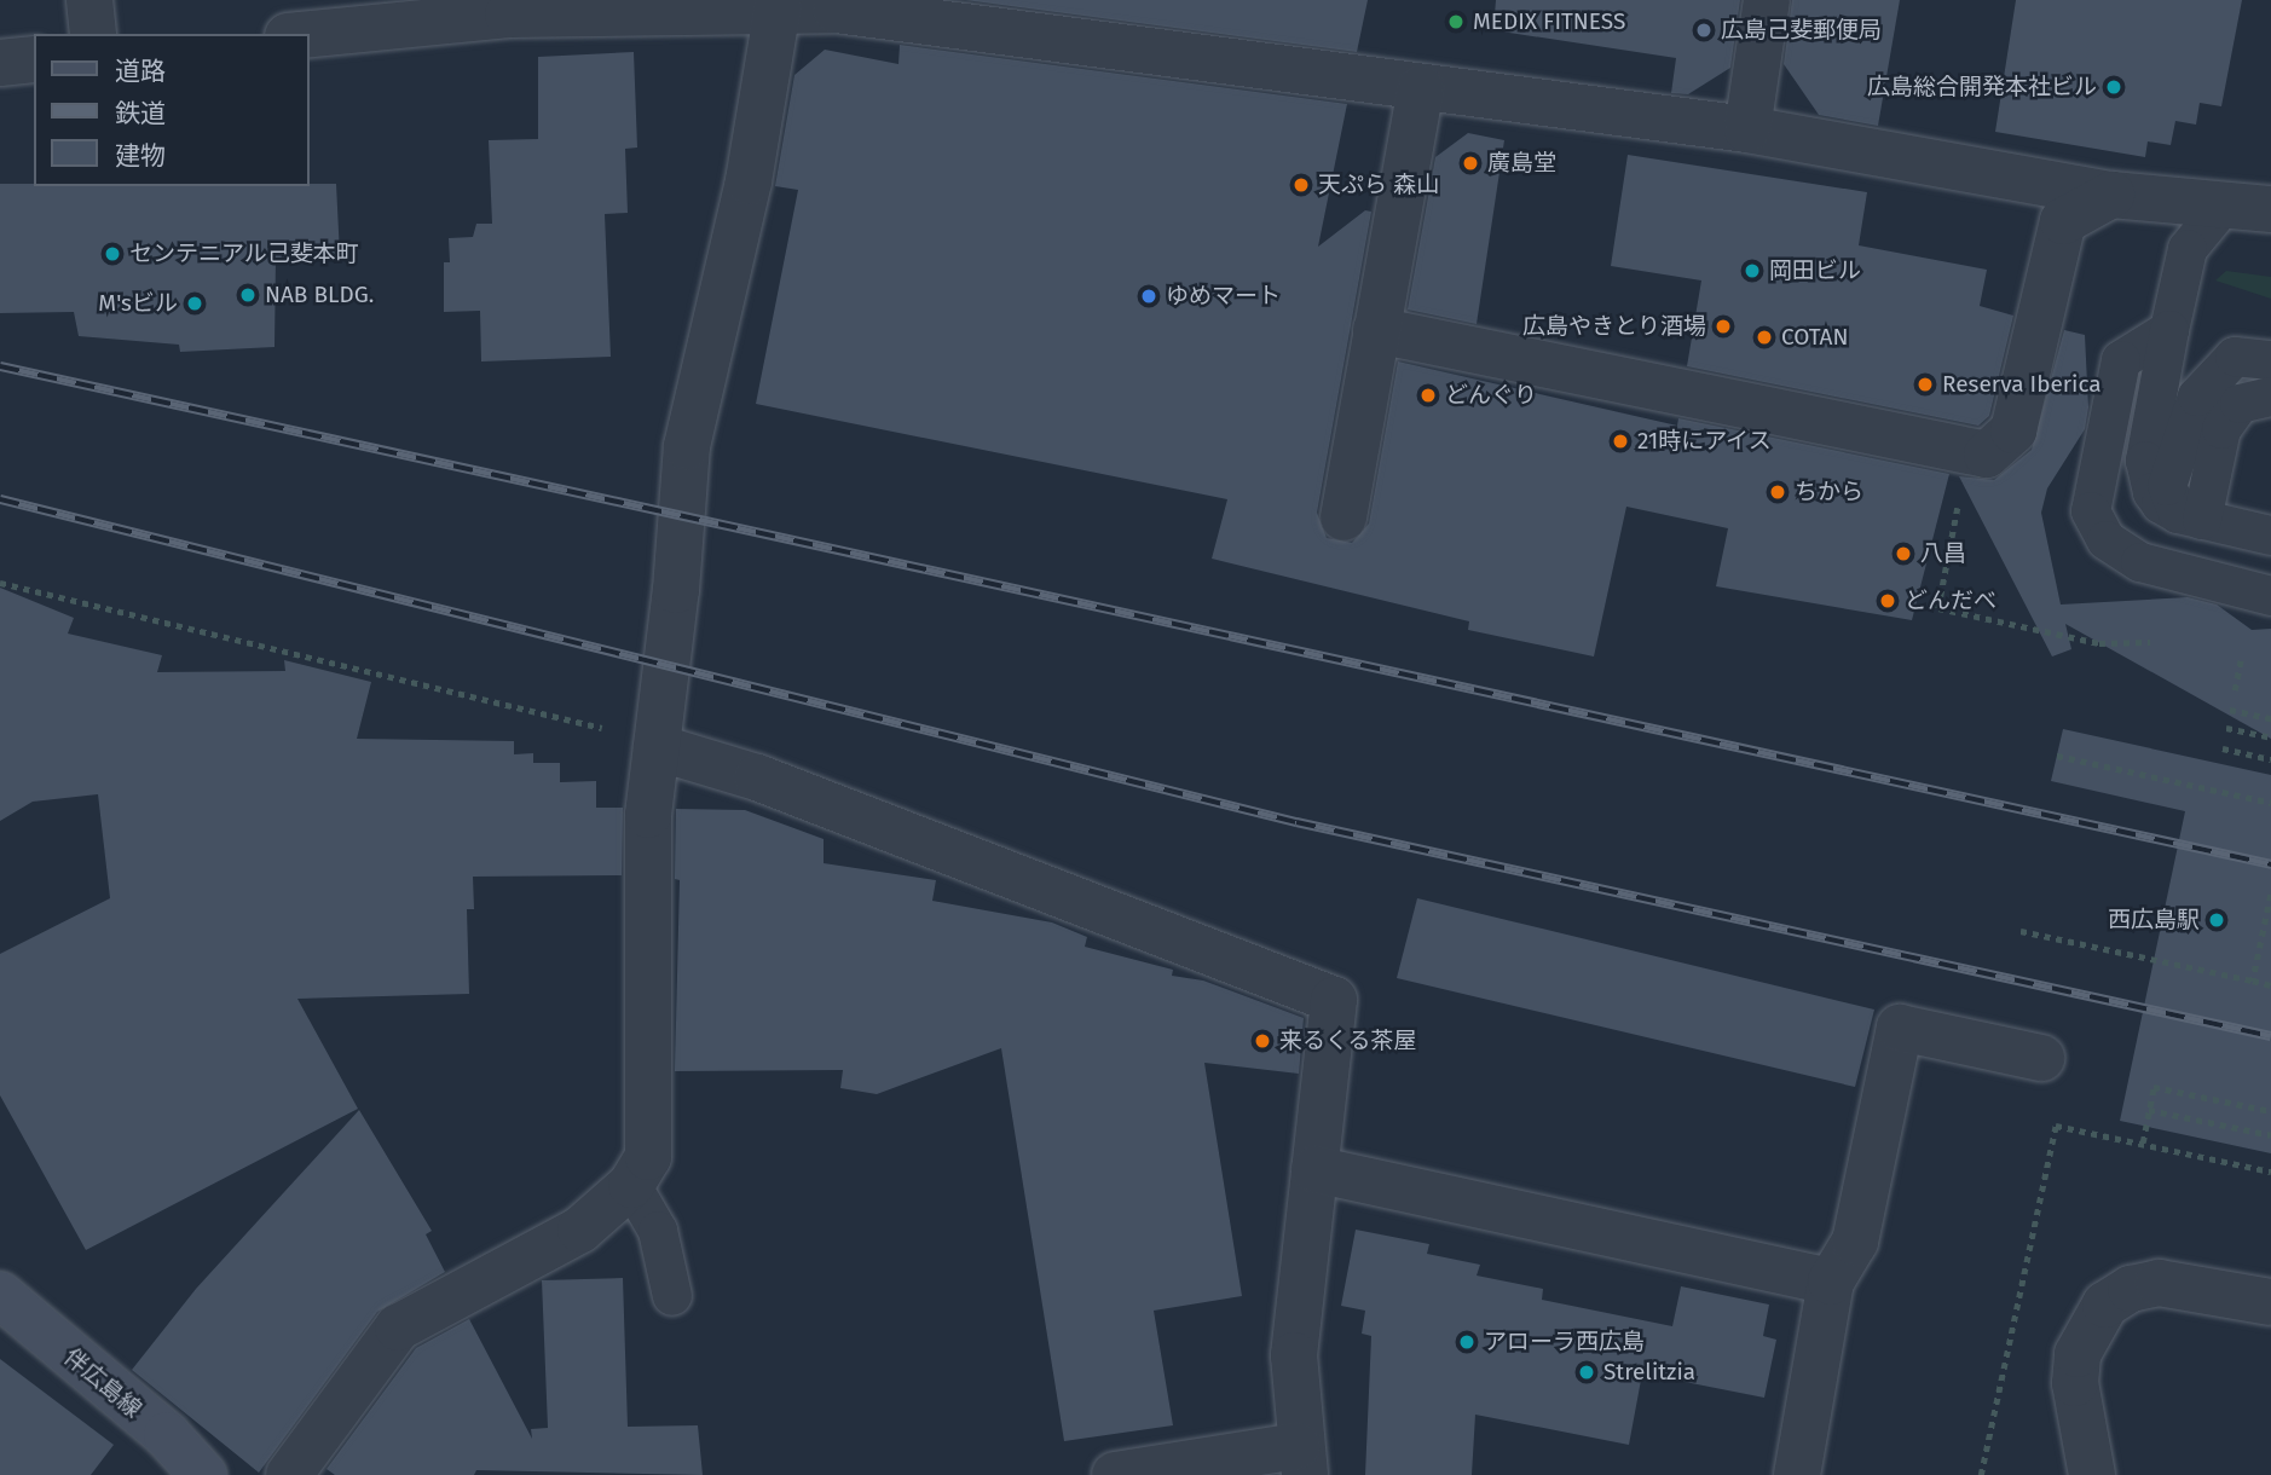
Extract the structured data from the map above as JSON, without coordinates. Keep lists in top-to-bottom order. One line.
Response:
{"streets":{"main road":["伴広島線"]},"places":["MEDIX FITNESS","広島己斐郵便局","広島総合開発本社ビル","廣島堂","天ぷら 森山","センテニアル己斐本町","岡田ビル","NAB BLDG.","ゆめマート","M'sビル","広島やきとり酒場","COTAN","Reserva Iberica","どんぐり","21時にアイス","ちから","八昌","どんだべ","西広島駅","来るくる茶屋","アローラ西広島","Strelitzia"],"legend":["道路","鉄道","建物"]}
